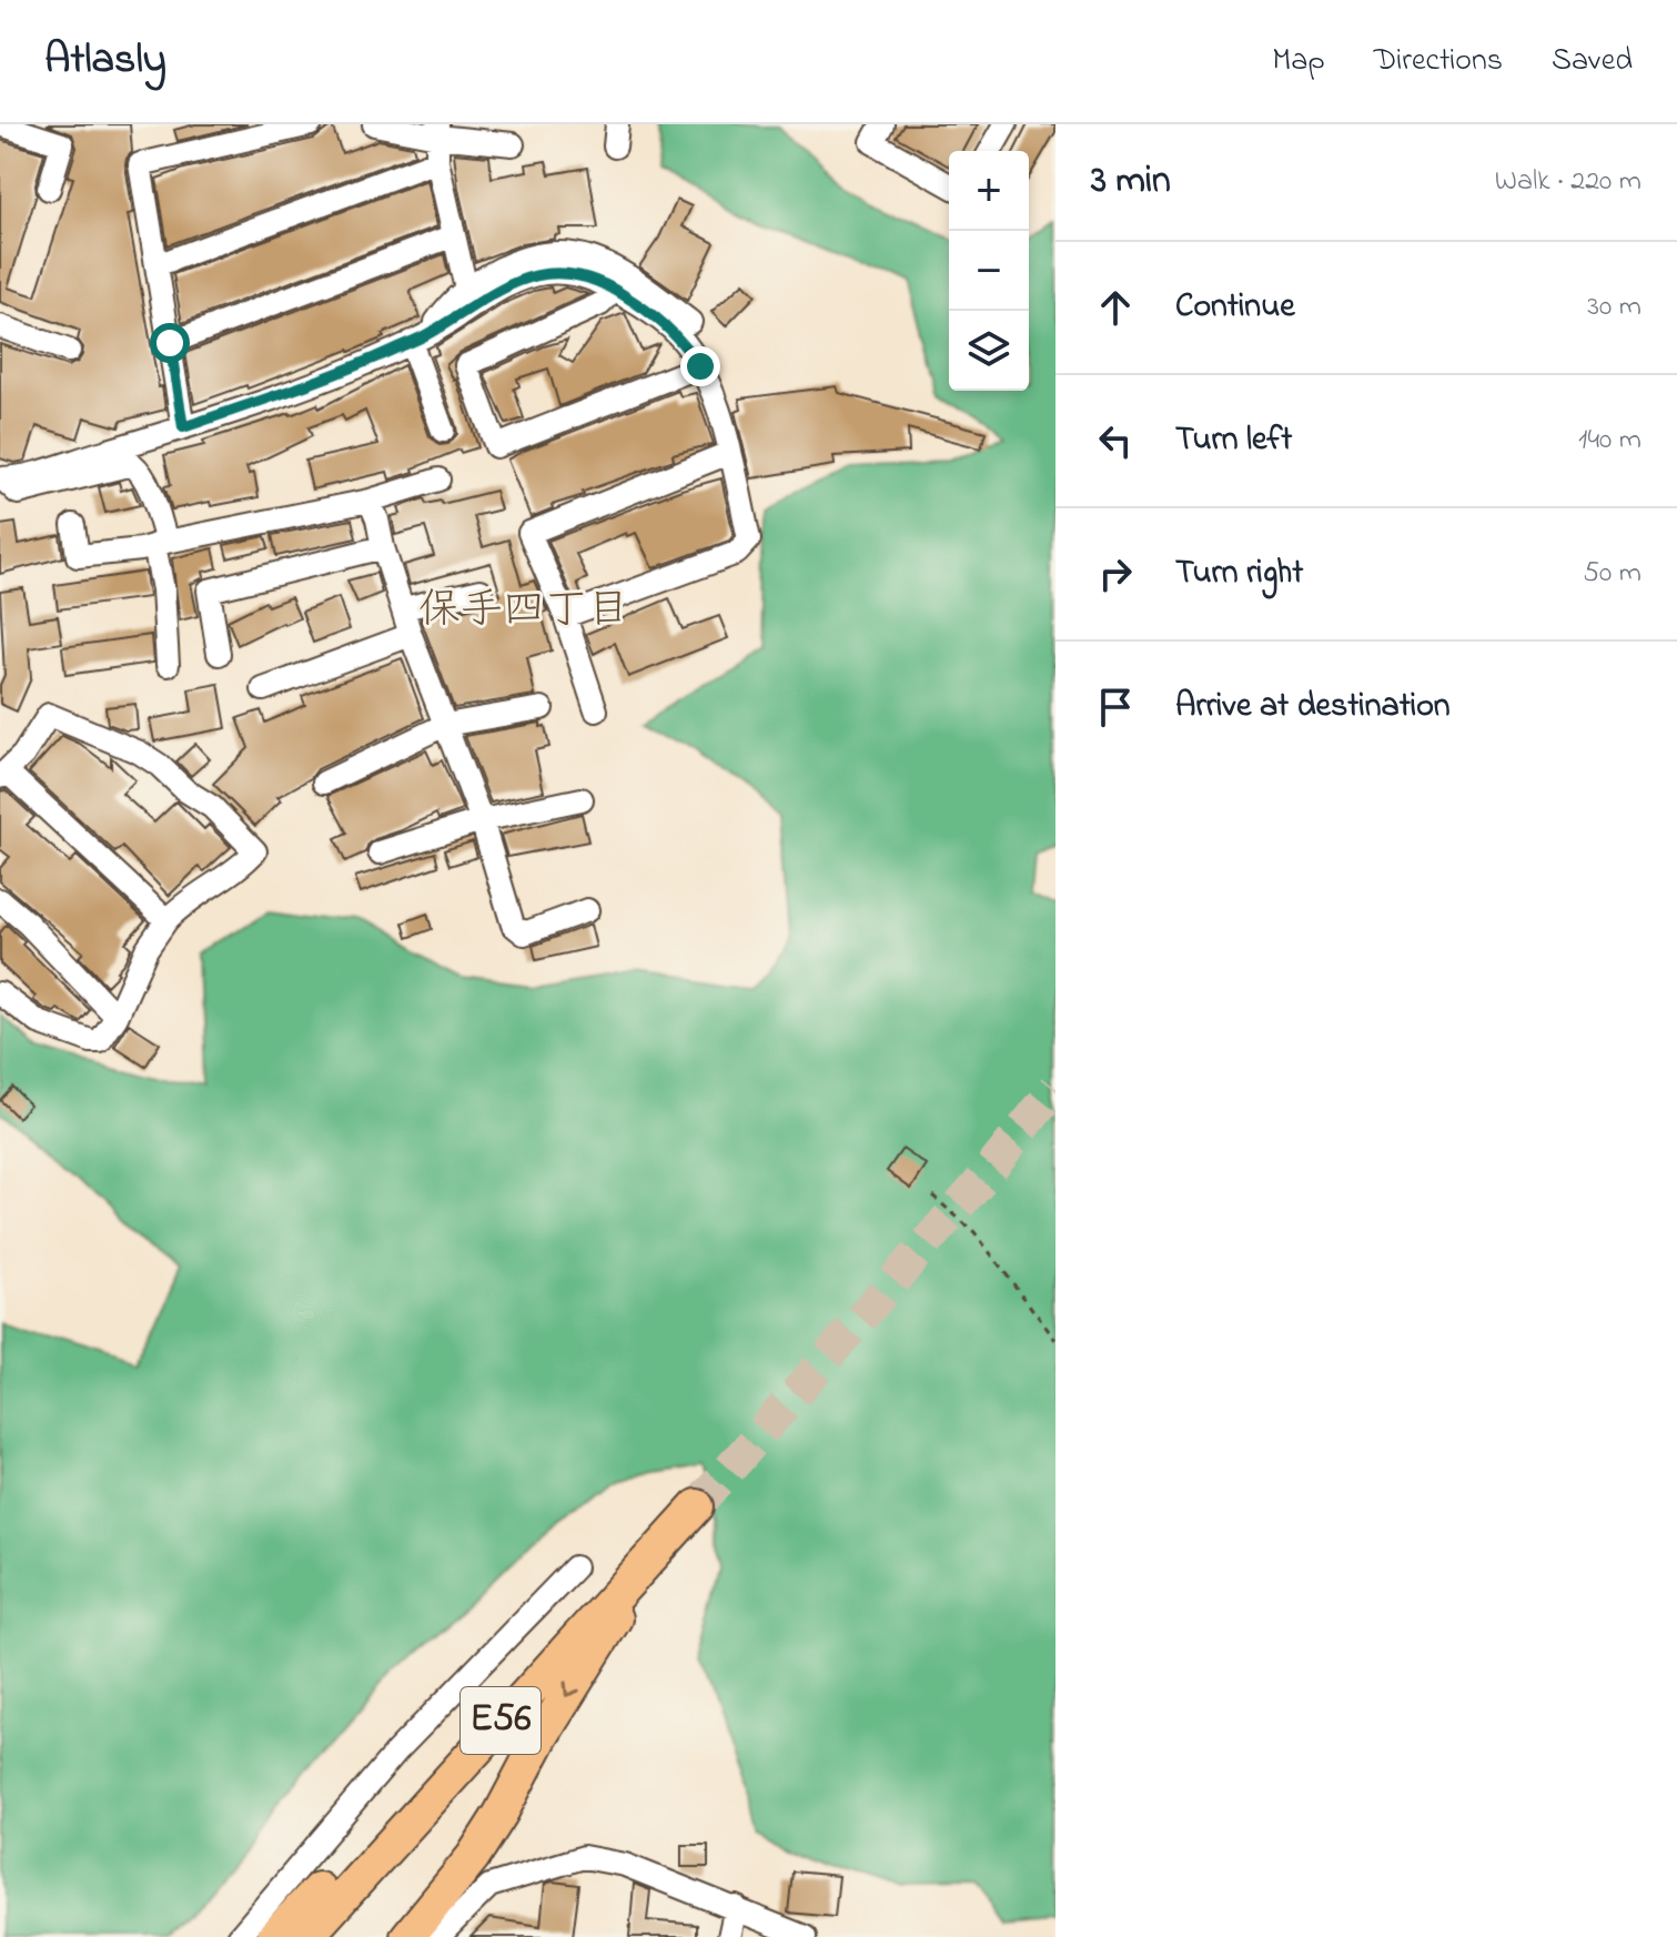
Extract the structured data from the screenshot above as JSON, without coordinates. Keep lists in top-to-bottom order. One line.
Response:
{"streets":{"highway":["E56"]},"districts":["保手四丁目"],"page":{"header":"Atlasly","nav":["Map","Directions","Saved"],"heading":["3 min","Walk · 220 m"],"map_buttons":["+","−"],"list":[["Continue","30 m"],["Turn left","140 m"],["Turn right","50 m"],"Arrive at destination"]}}
